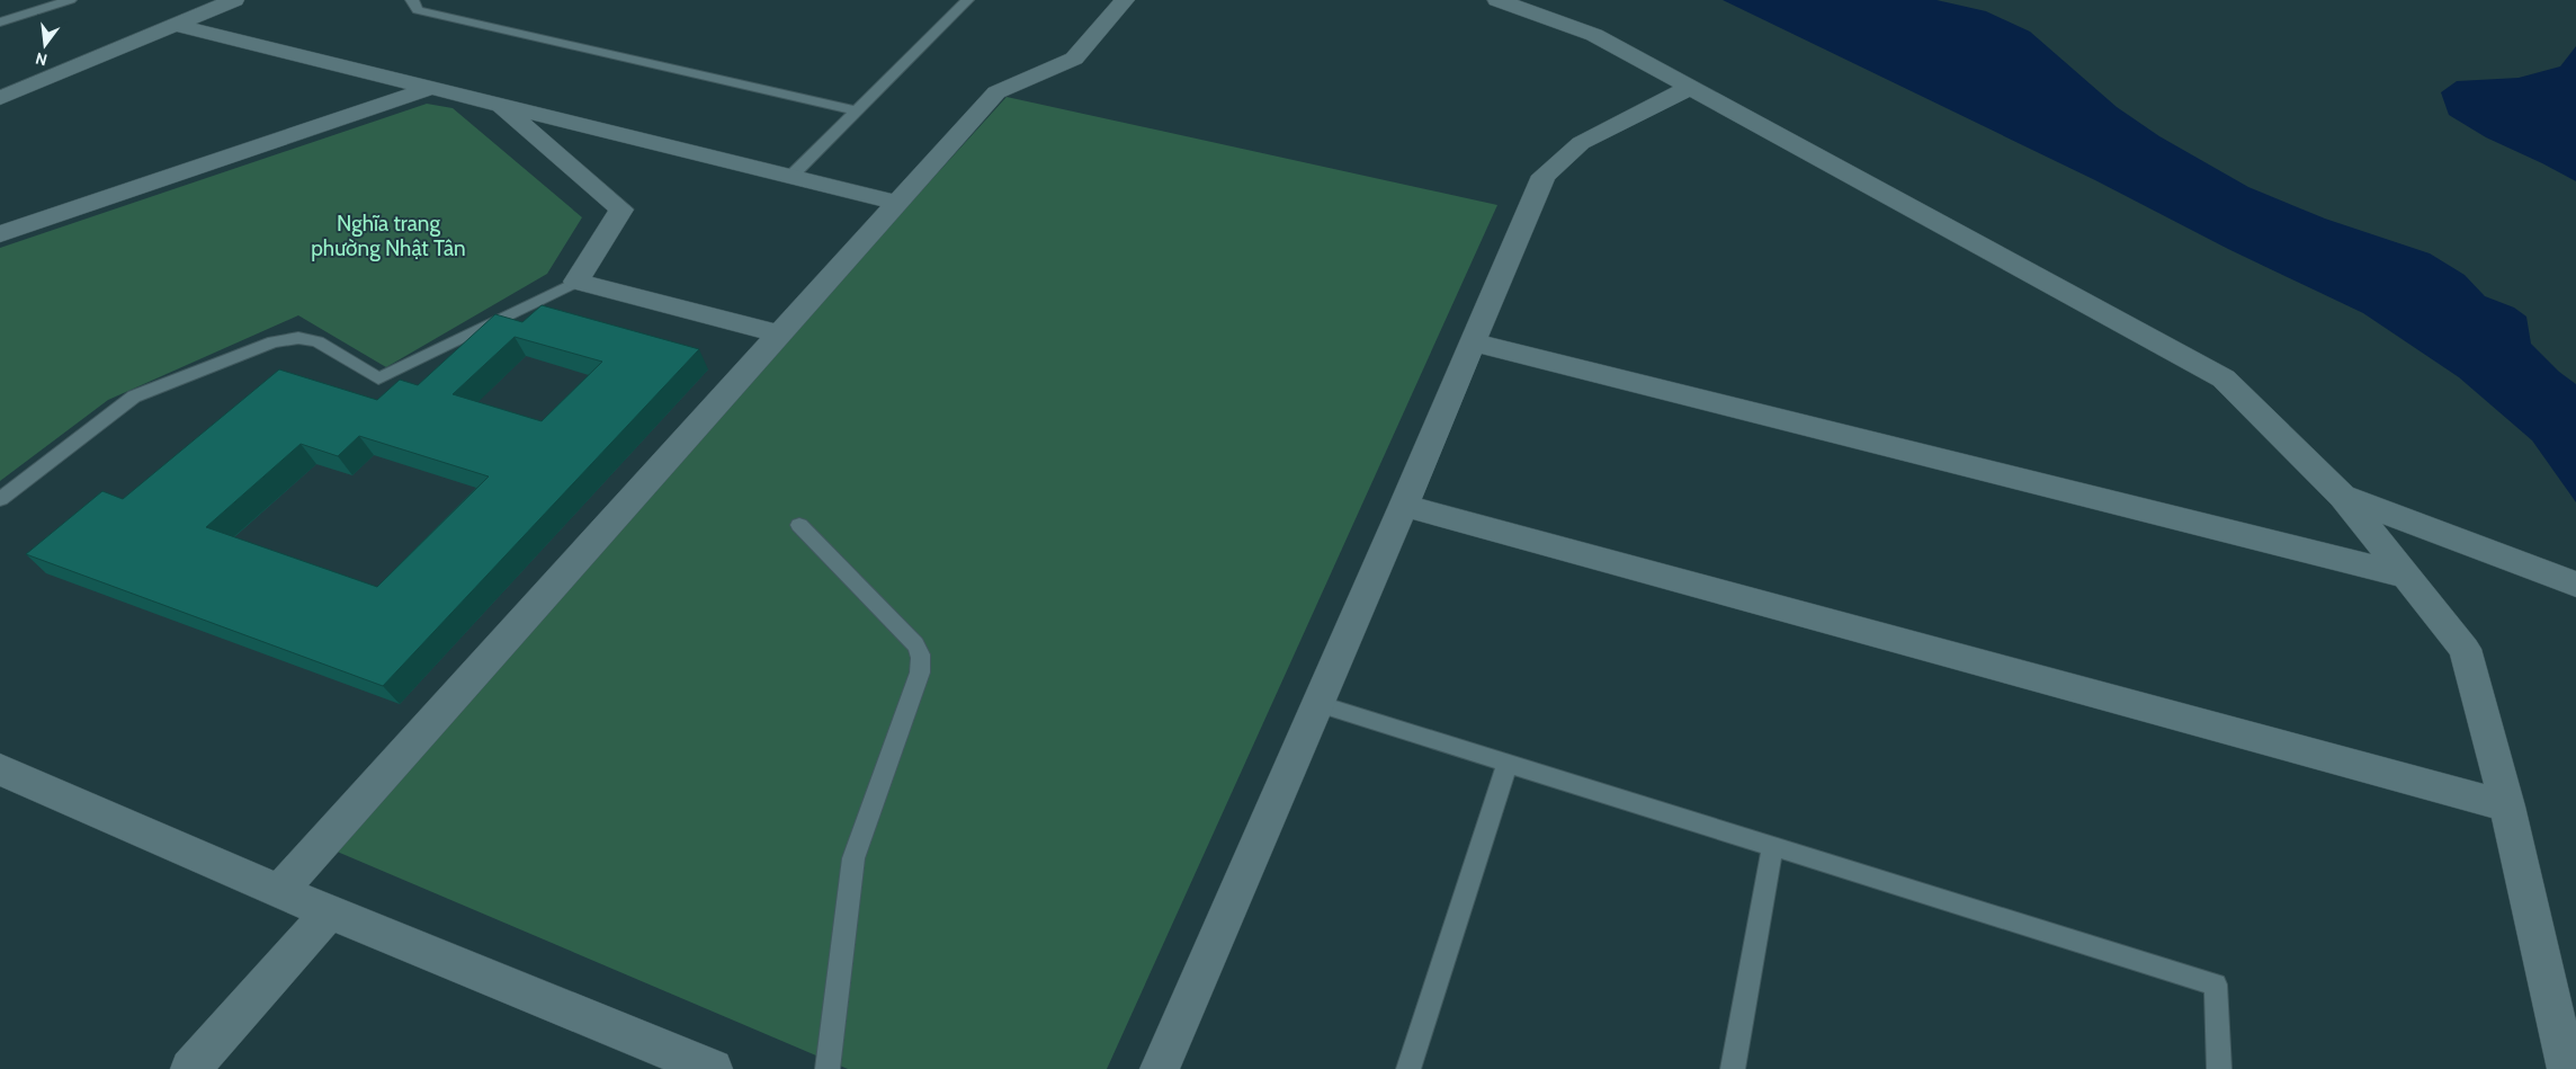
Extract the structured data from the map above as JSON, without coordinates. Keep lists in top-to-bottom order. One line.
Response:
{"parks":["Nghĩa trang phường Nhật Tân"],"north":"bottom"}
